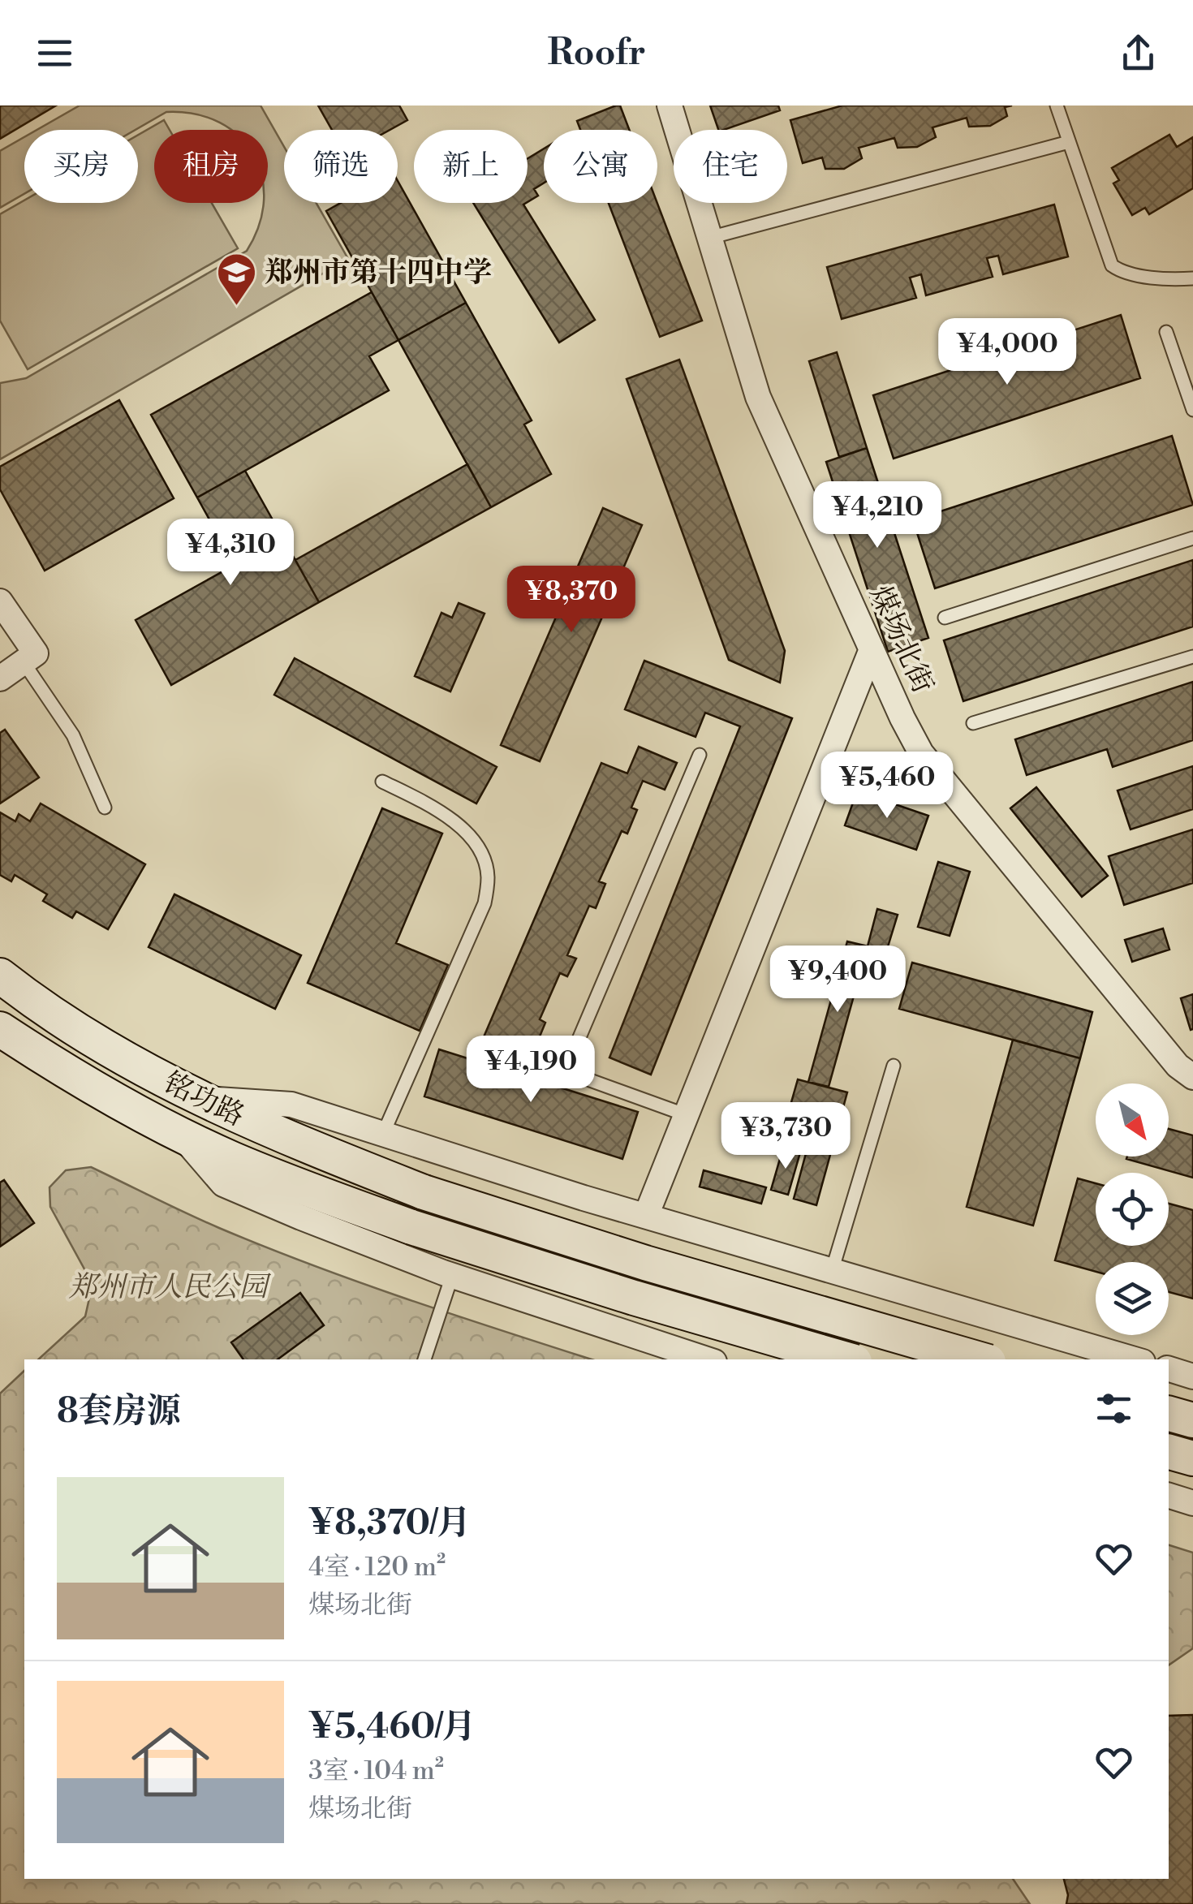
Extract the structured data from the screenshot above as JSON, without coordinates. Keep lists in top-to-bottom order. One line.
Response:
{"streets":{"main road":["铭功路"],"street":["煤场北街"]},"parks":["郑州市人民公园"],"places":{"school or university":["郑州市第十四中学"]},"north":"bottom right","page":{"header":"Roofr","chip":["买房","租房","筛选","新上","公寓","住宅"],"price":["¥4,000","¥4,210","¥4,310","¥8,370","¥5,460","¥9,400","¥4,190","¥3,730"],"heading":"8套房源","list":[{"name":"¥8,370/月","note":"4室 · 120 m² · 煤场北街"},{"name":"¥5,460/月","note":"3室 · 104 m² · 煤场北街"}]}}
